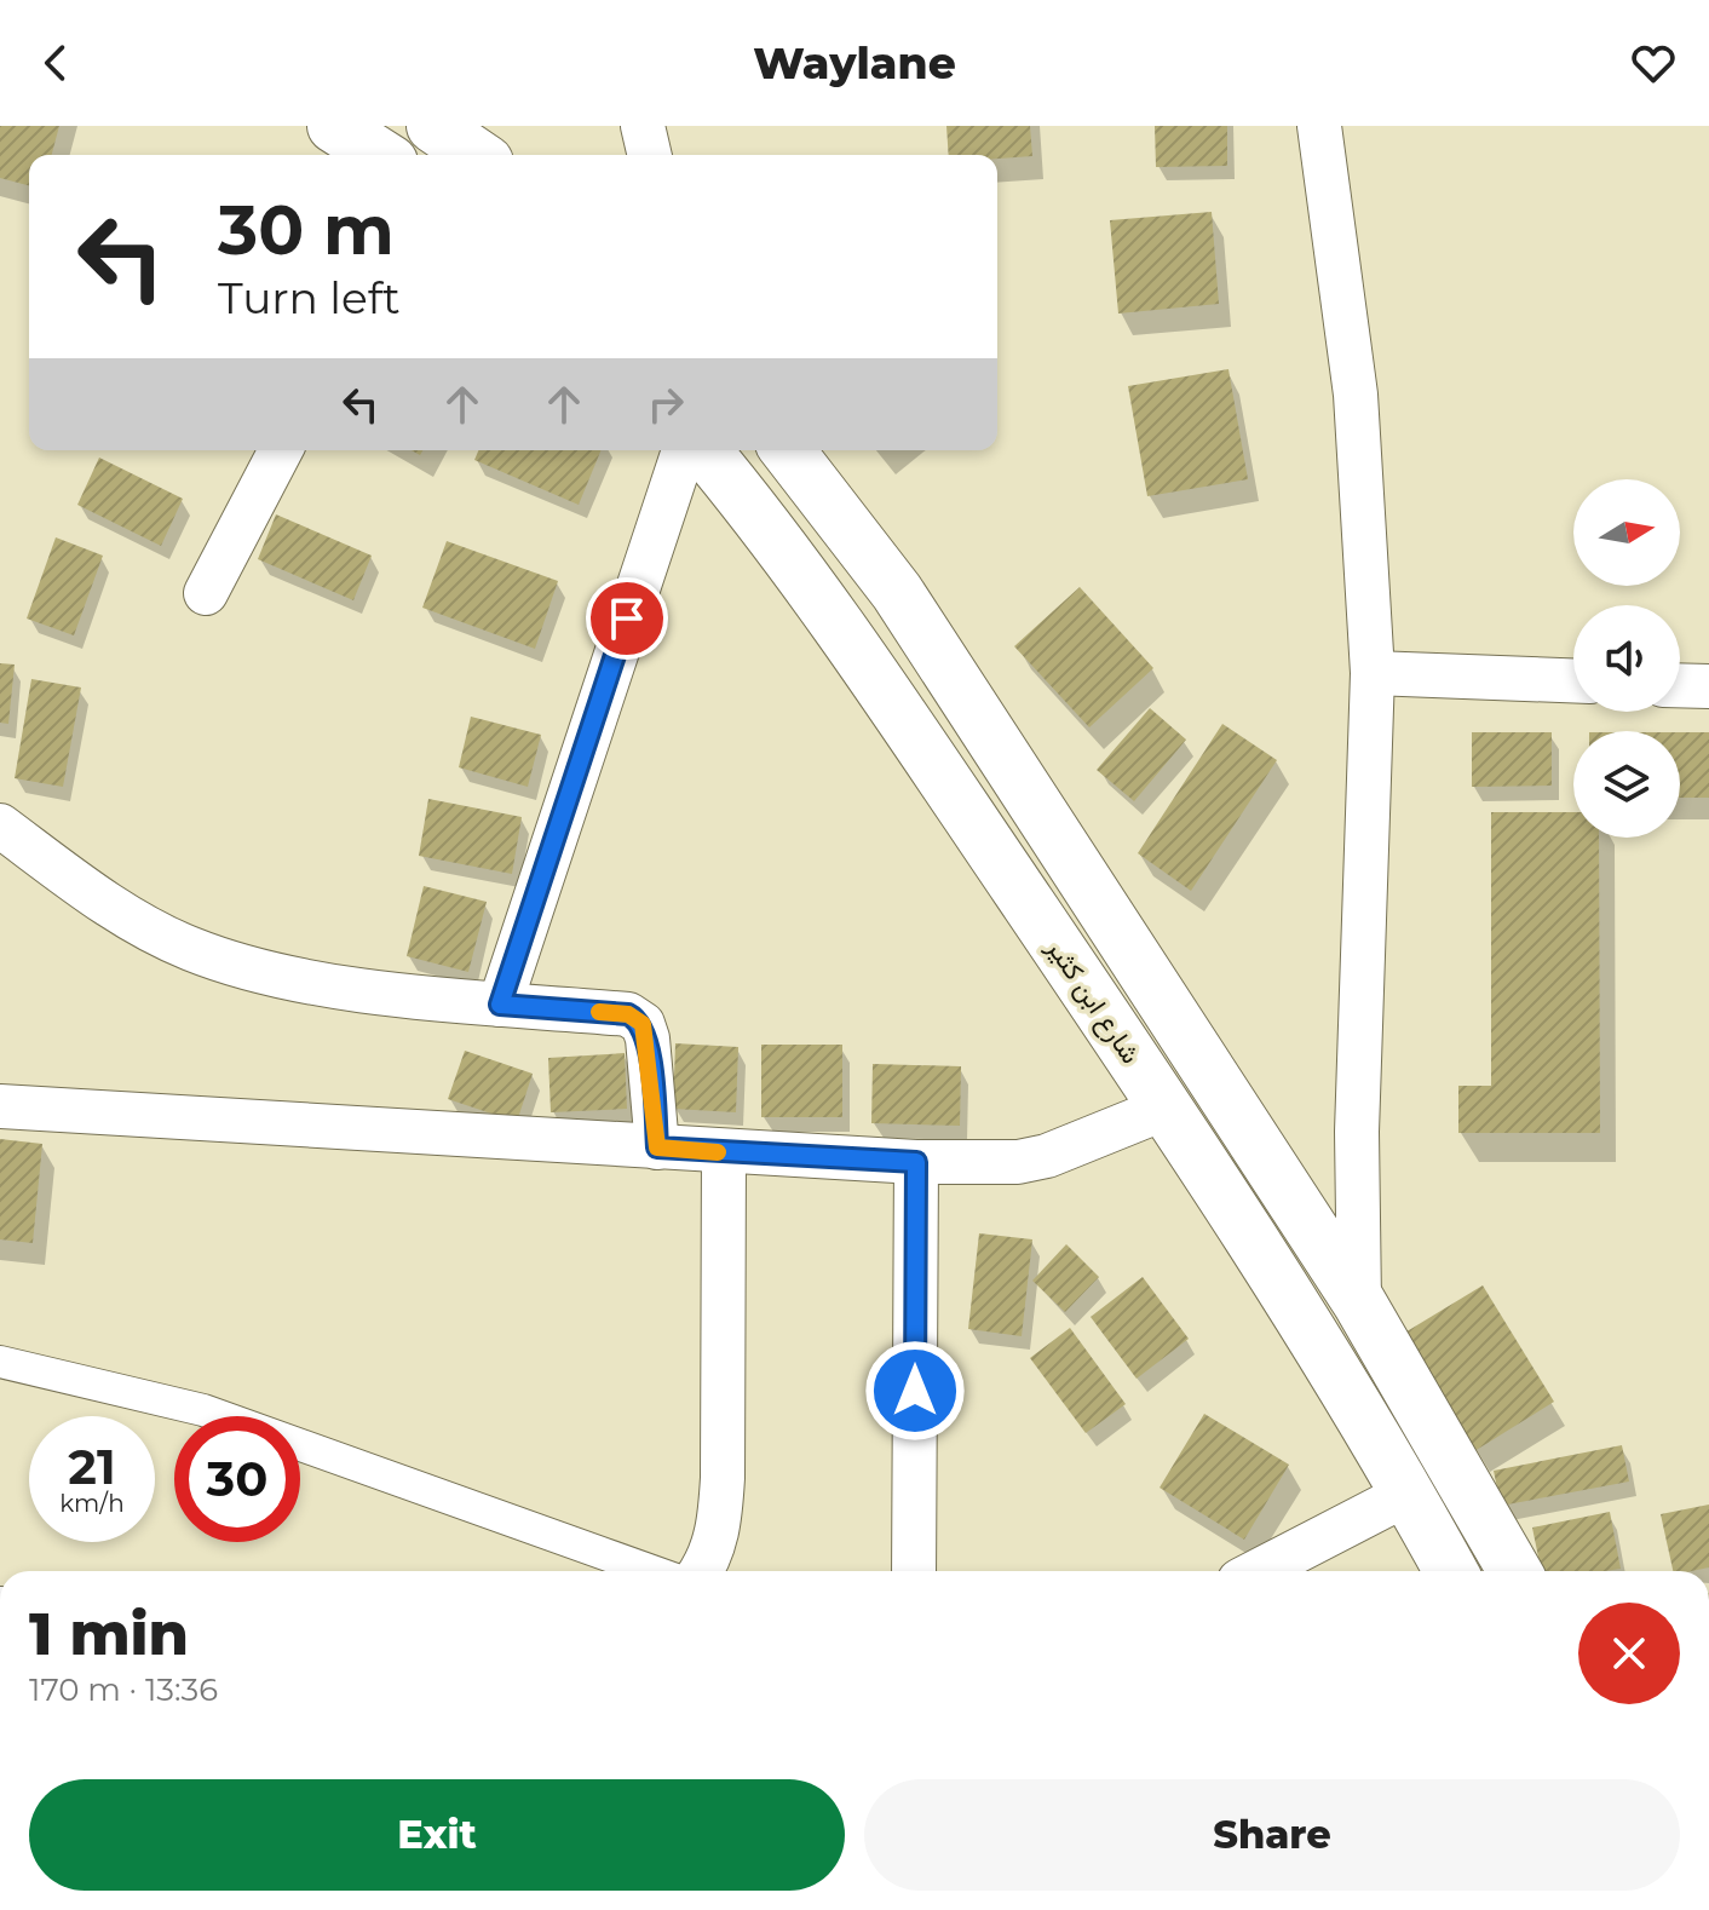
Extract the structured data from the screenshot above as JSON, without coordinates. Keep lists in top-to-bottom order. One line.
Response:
{"streets":{"street":["شارع ابن كثير"]},"north":"right","page":{"header":"Waylane","turn":["30 m","Turn left"],"speed":"21 km/h","limit":"30","heading":["1 min","170 m · 13:36"],"buttons":["Exit","Share"]}}
